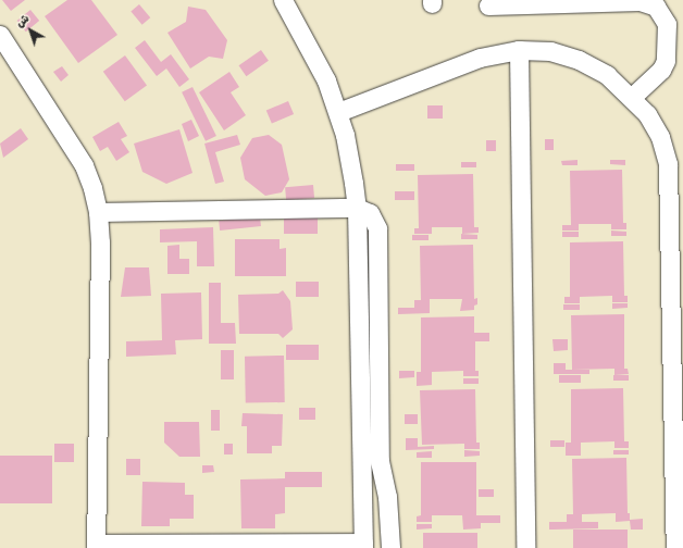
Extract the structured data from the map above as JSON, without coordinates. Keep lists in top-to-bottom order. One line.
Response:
{"north":"top left"}
